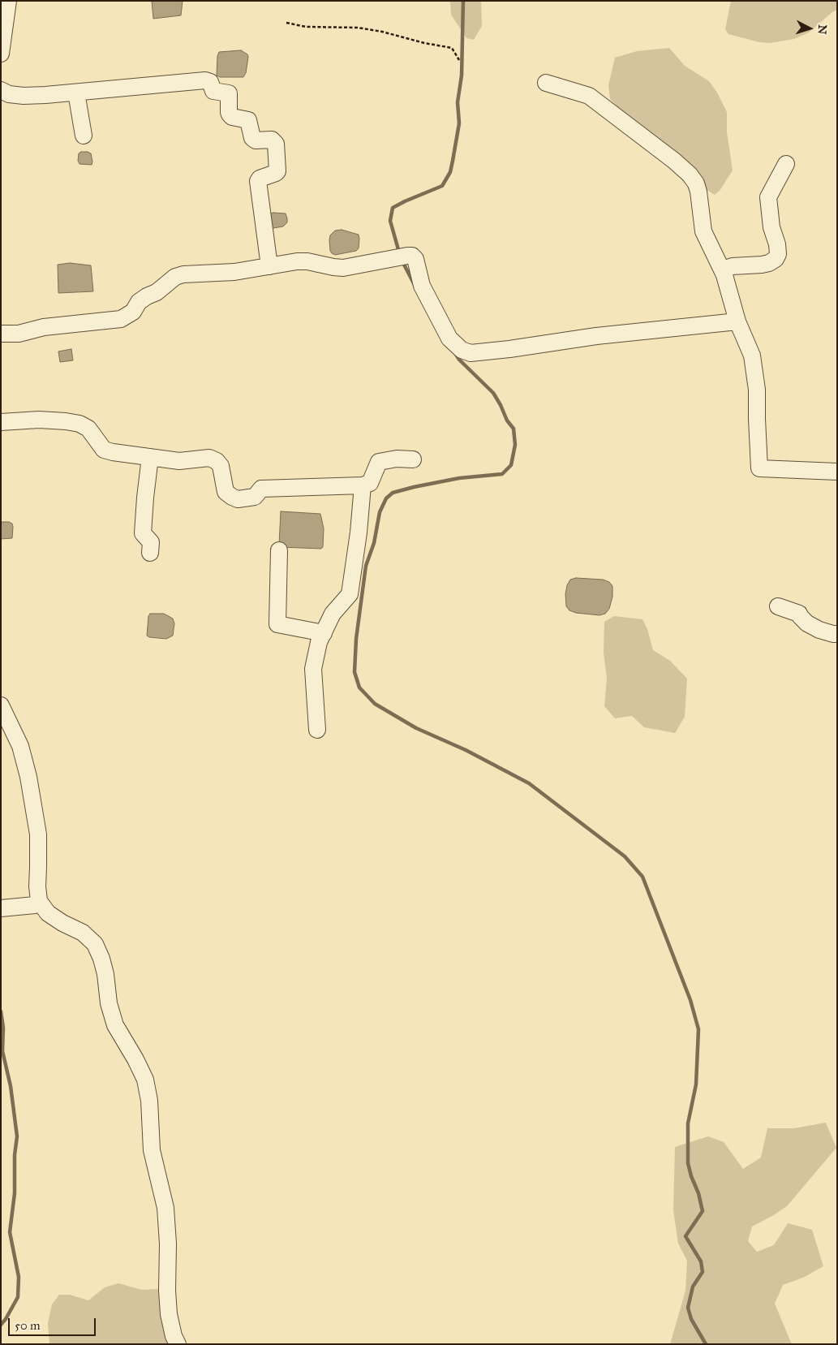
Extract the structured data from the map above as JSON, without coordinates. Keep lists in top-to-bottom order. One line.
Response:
{"scale_bar":"50 m","north":"right"}
